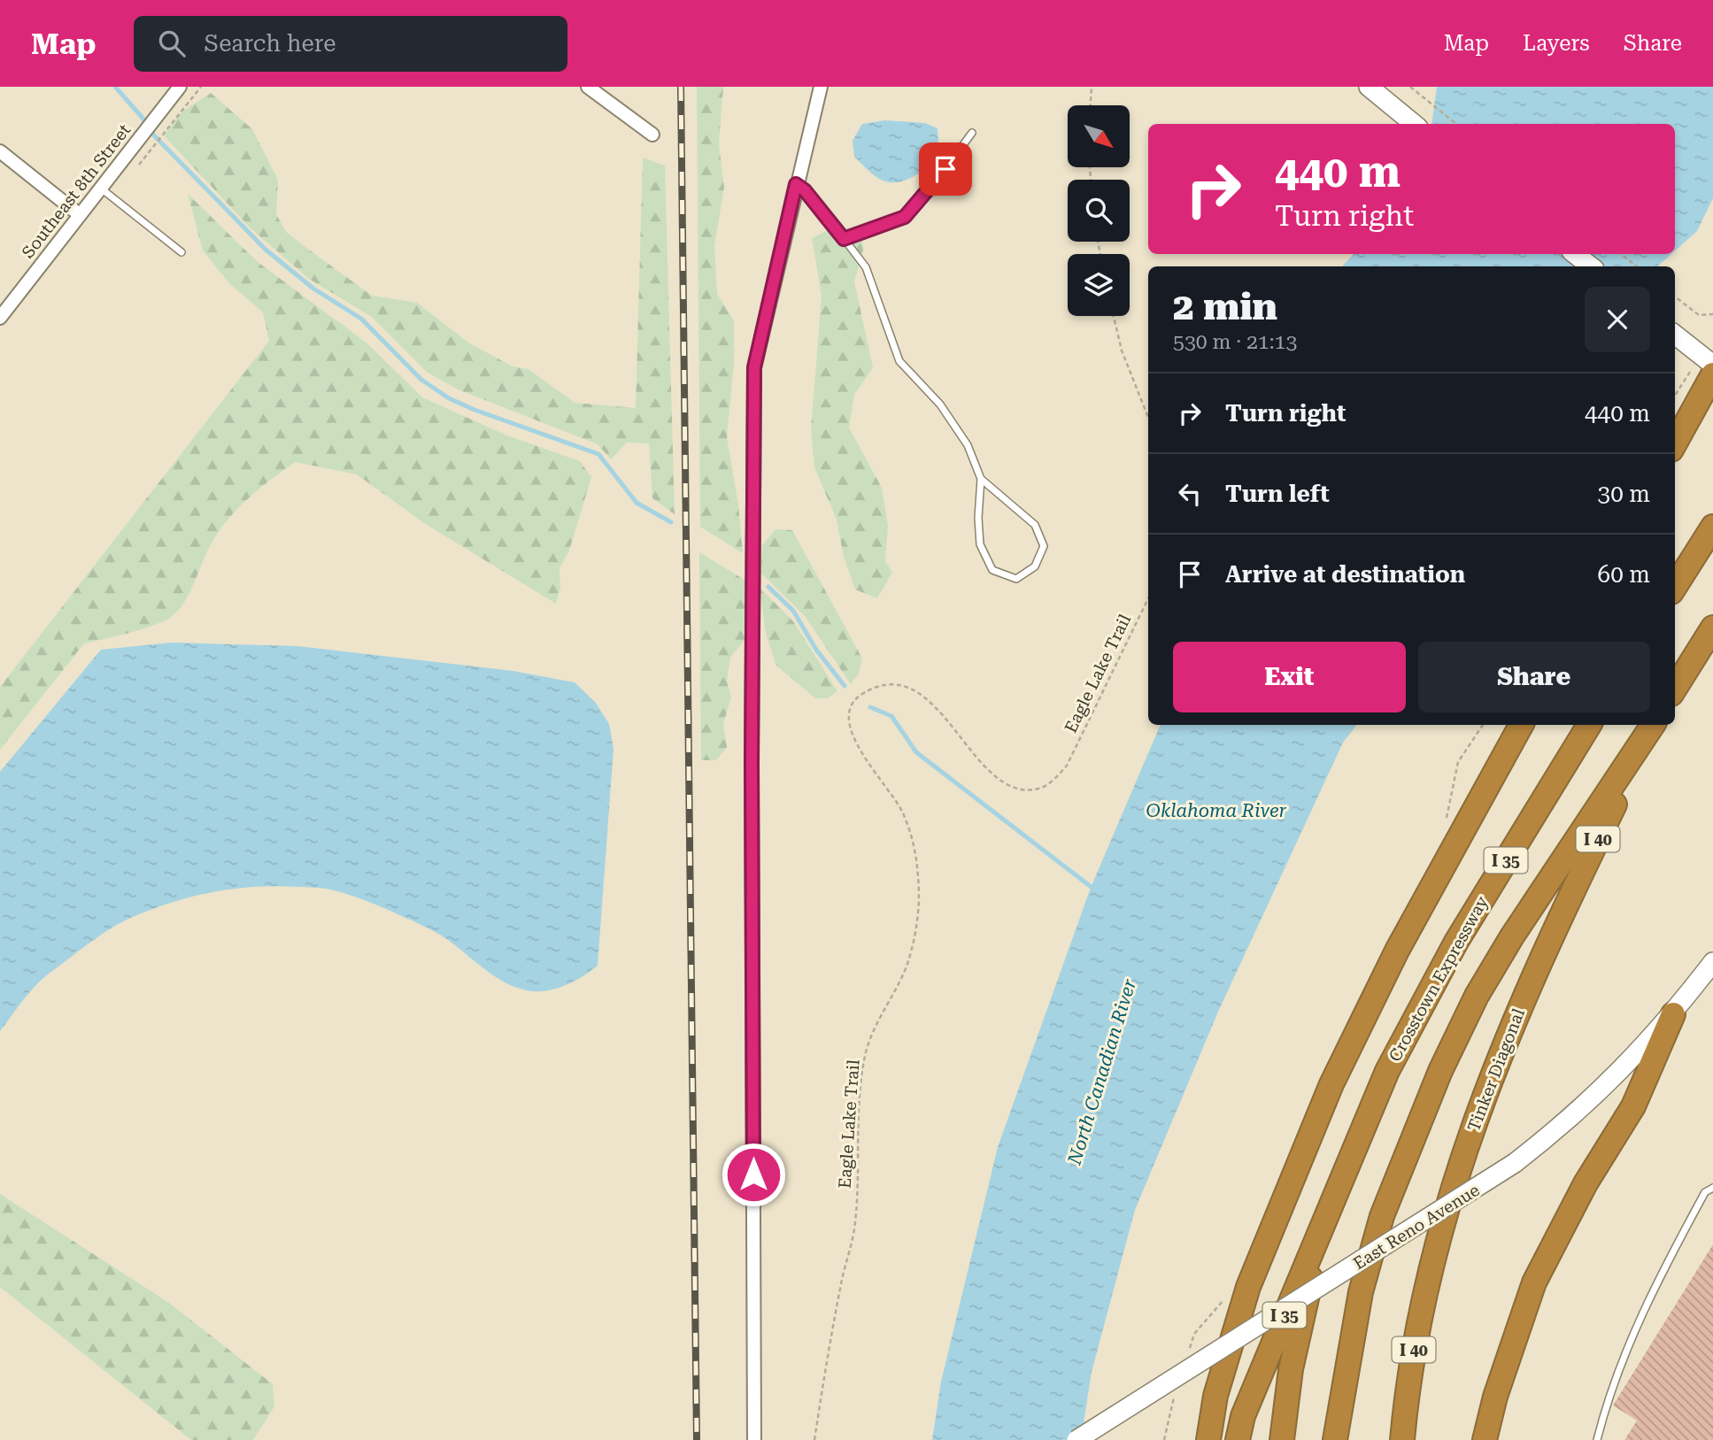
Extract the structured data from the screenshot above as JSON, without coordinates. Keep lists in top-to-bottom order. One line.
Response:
{"streets":{"highway":["I 40","I 35","Crosstown Expressway","Tinker Diagonal"],"main road":["East Reno Avenue"],"street":["Southeast 8th Street"],"path":["Eagle Lake Trail"]},"crossings":[["I 35","Crosstown Expressway"]],"water":["Oklahoma River","North Canadian River"],"north":"bottom right","page":{"header":"Map","search":"Search here","nav":["Map","Layers","Share"],"turn":["440 m","Turn right"],"heading":["2 min","530 m · 21:13"],"list":[{"name":"Turn right","value":"440 m"},{"name":"Turn left","value":"30 m"},{"name":"Arrive at destination","value":"60 m"}],"buttons":["Exit","Share"]}}
